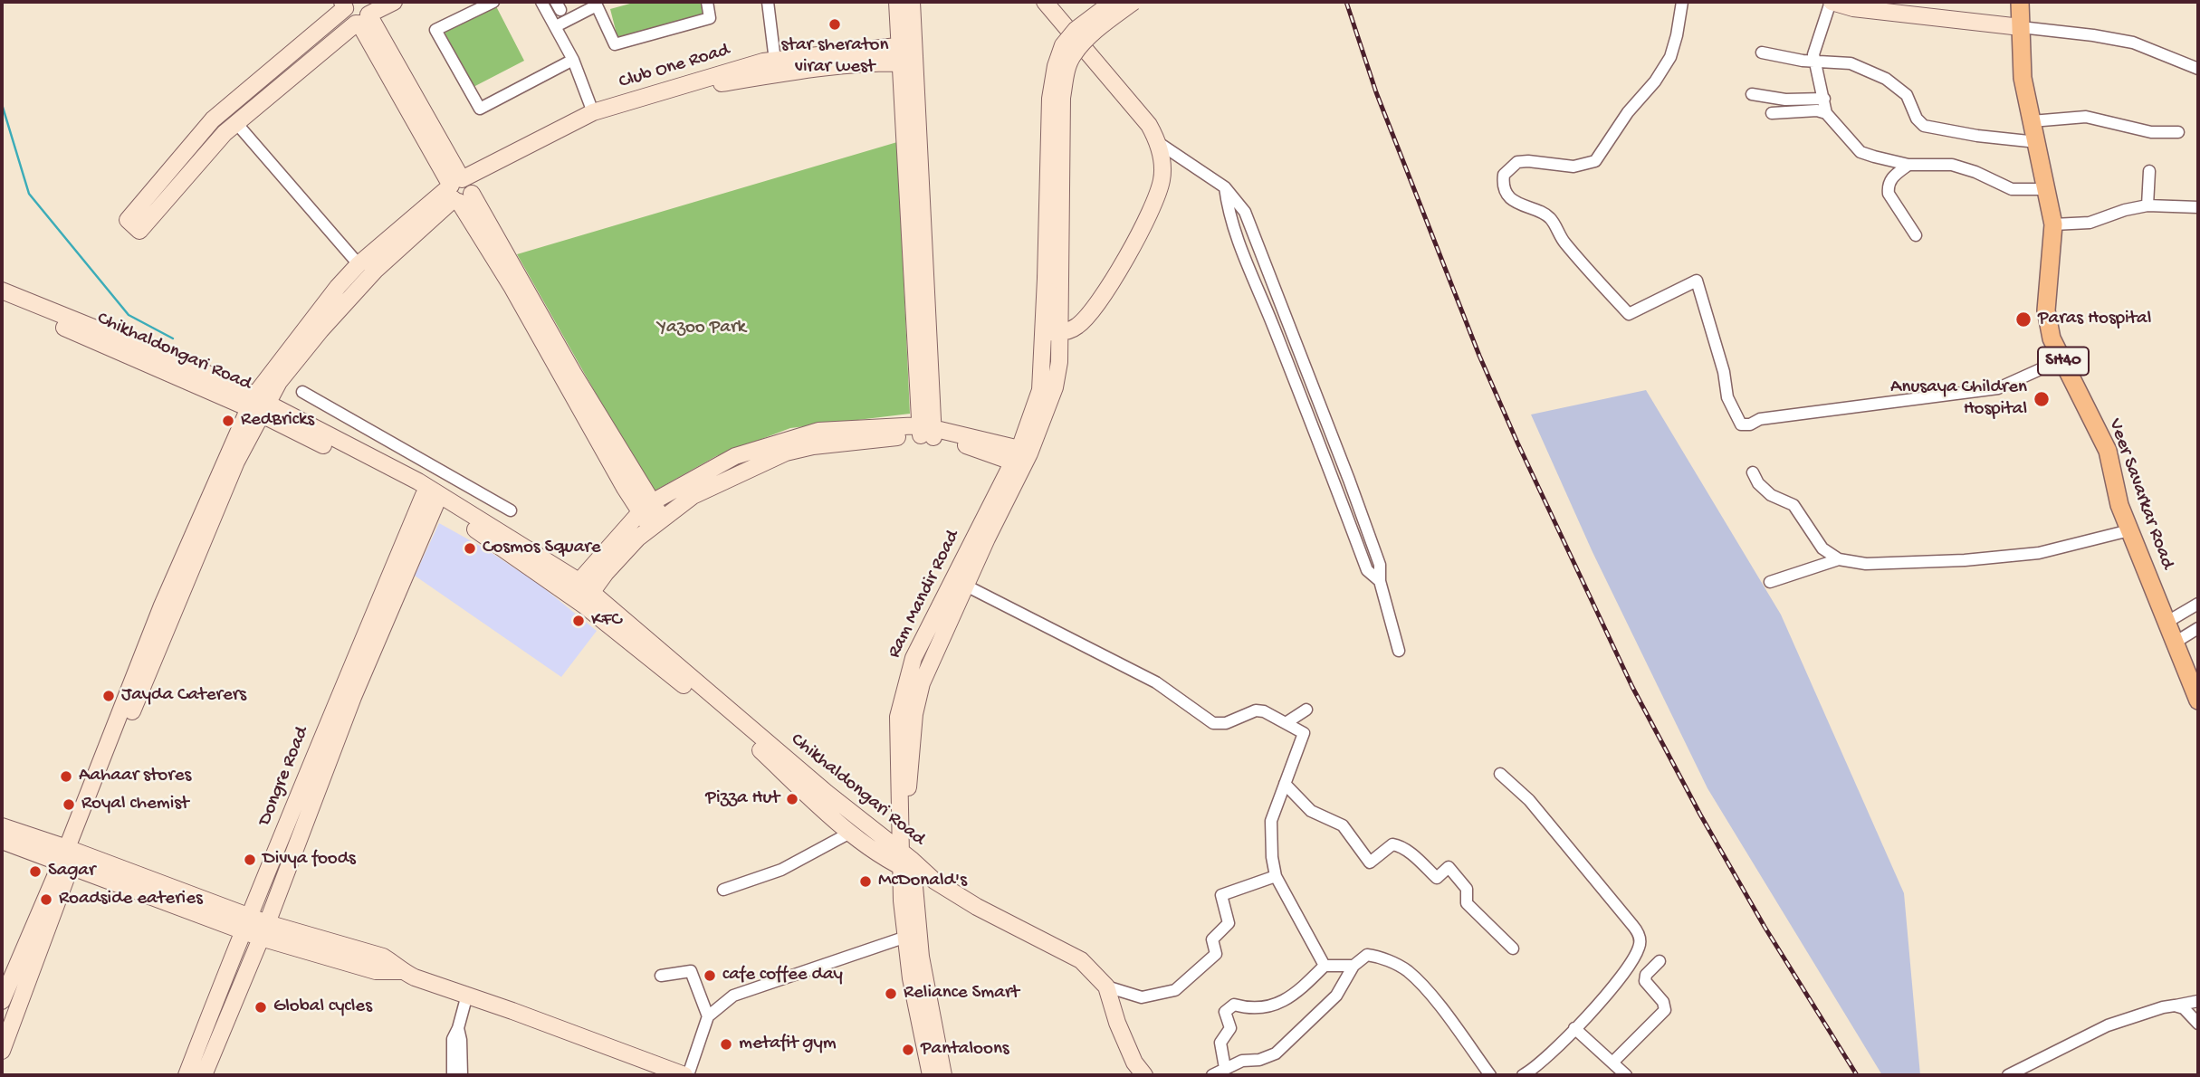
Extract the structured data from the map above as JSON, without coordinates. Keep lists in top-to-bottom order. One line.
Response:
{"streets":{"main road":["SH40","Veer Savarkar Road"],"street":["Club One Road","Chikhaldongari Road","Ram Mandir Road","Dongre Road"]},"crossings":[["Chikhaldongari Road","Ram Mandir Road"],["Chikhaldongari Road","Dongre Road"]],"parks":["Yazoo Park"],"places":["star sheraton virar west","Paras Hospital","Anusaya Children Hospital","RedBricks","Cosmos Square","KFC","Jayda Caterers","Aahaar stores","Pizza Hut","Royal chemist","Divya foods","Sagar","McDonald's","Roadside eateries","cafe coffee day","Reliance Smart","Global cycles","metafit gym","Pantaloons"]}
